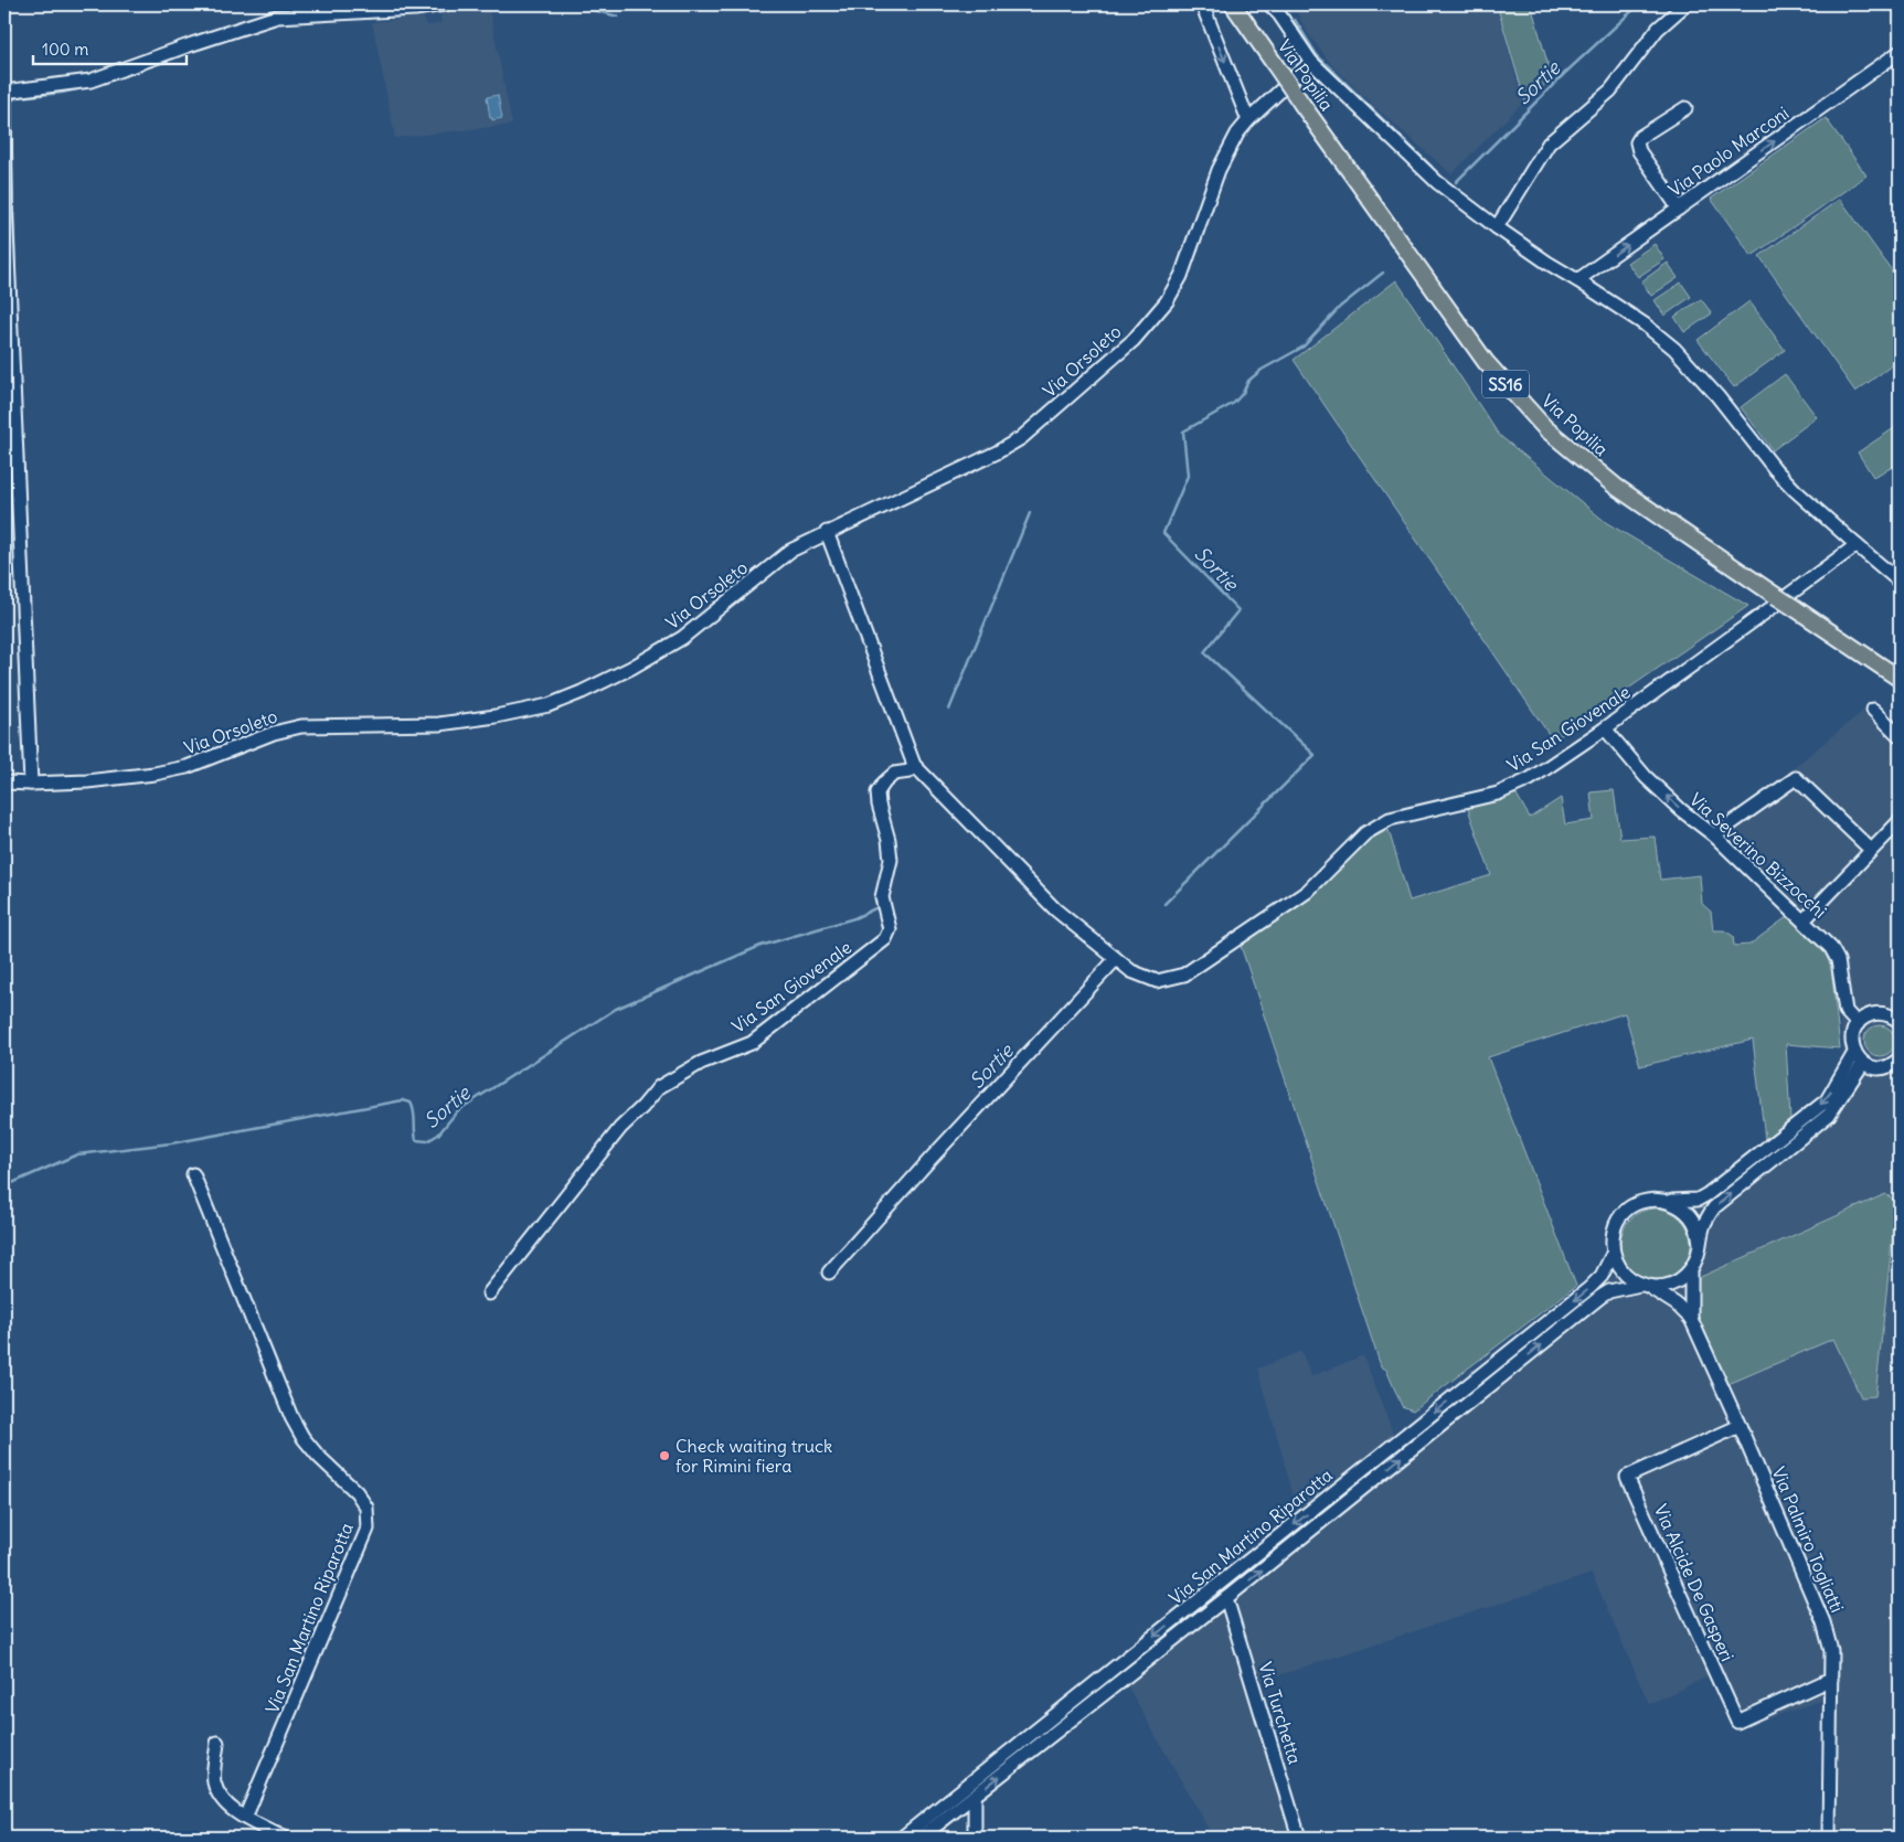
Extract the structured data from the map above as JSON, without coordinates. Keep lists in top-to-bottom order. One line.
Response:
{"streets":{"main road":["Via Popilia","SS16"],"street":["Via Paolo Marconi","Via Orsoleto","Via San Giovenale","Via Severino Bizzocchi","Via San Martino Riparotta","Via Palmiro Togliatti","Via Alcide De Gasperi","Via Turchetta"]},"crossings":[["Via Popilia","Via Paolo Marconi"],["Via Popilia","Via Orsoleto"],["Via Popilia","Via San Giovenale"],["Via Orsoleto","Via San Giovenale"],["Via San Giovenale","Via Severino Bizzocchi"],["Via San Martino Riparotta","Via Palmiro Togliatti"],["Via San Martino Riparotta","Via Turchetta"],["Via Palmiro Togliatti","Via Alcide De Gasperi"]],"one_way":["Via Paolo Marconi","Via Severino Bizzocchi"],"water":["Sortie"],"places":["Check waiting truck for Rimini fiera"],"scale_bar":"100 m"}
